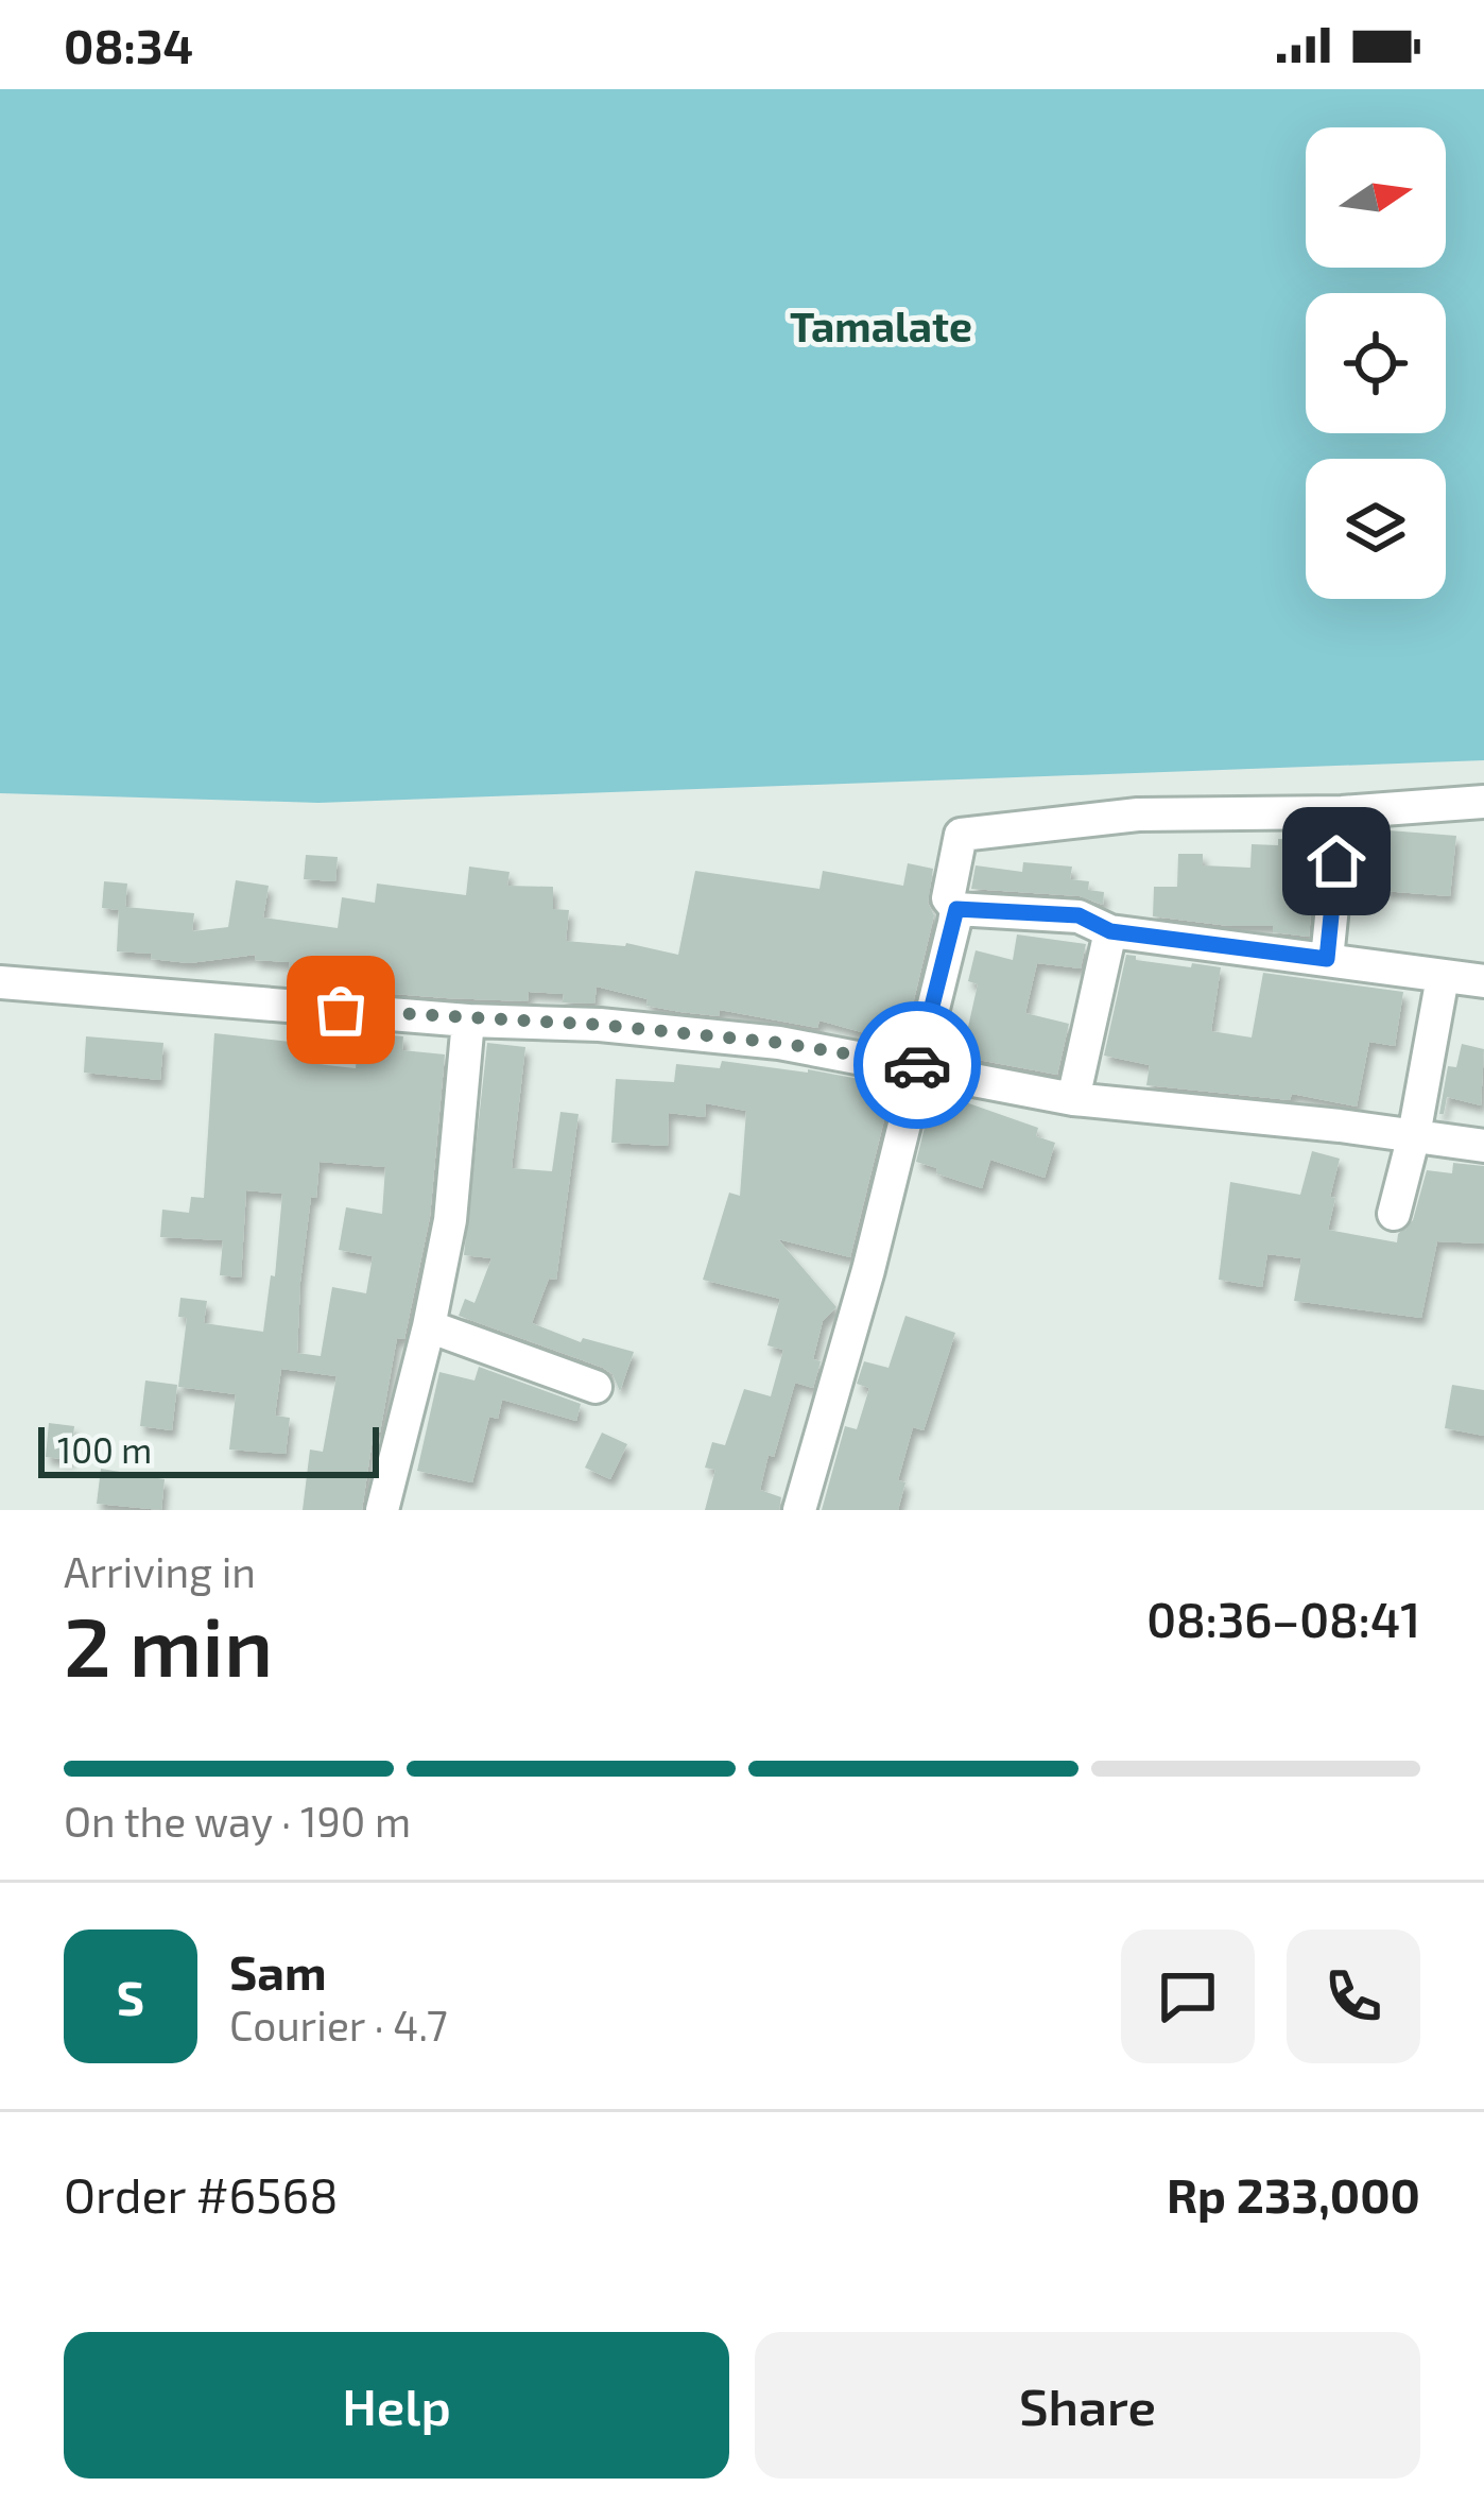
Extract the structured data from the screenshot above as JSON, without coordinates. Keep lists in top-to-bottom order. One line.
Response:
{"districts":["Tamalate"],"scale_bar":"100 m","north":"right","page":{"status":"08:34","scale":"100 m","heading":["2 min","Arriving in","08:36–08:41"],"panel":["Sam","Courier · 4.7","Order #6568","Rp 233,000"],"bar":"On the way · 190 m","round":"S","buttons":["Help","Share"]}}
